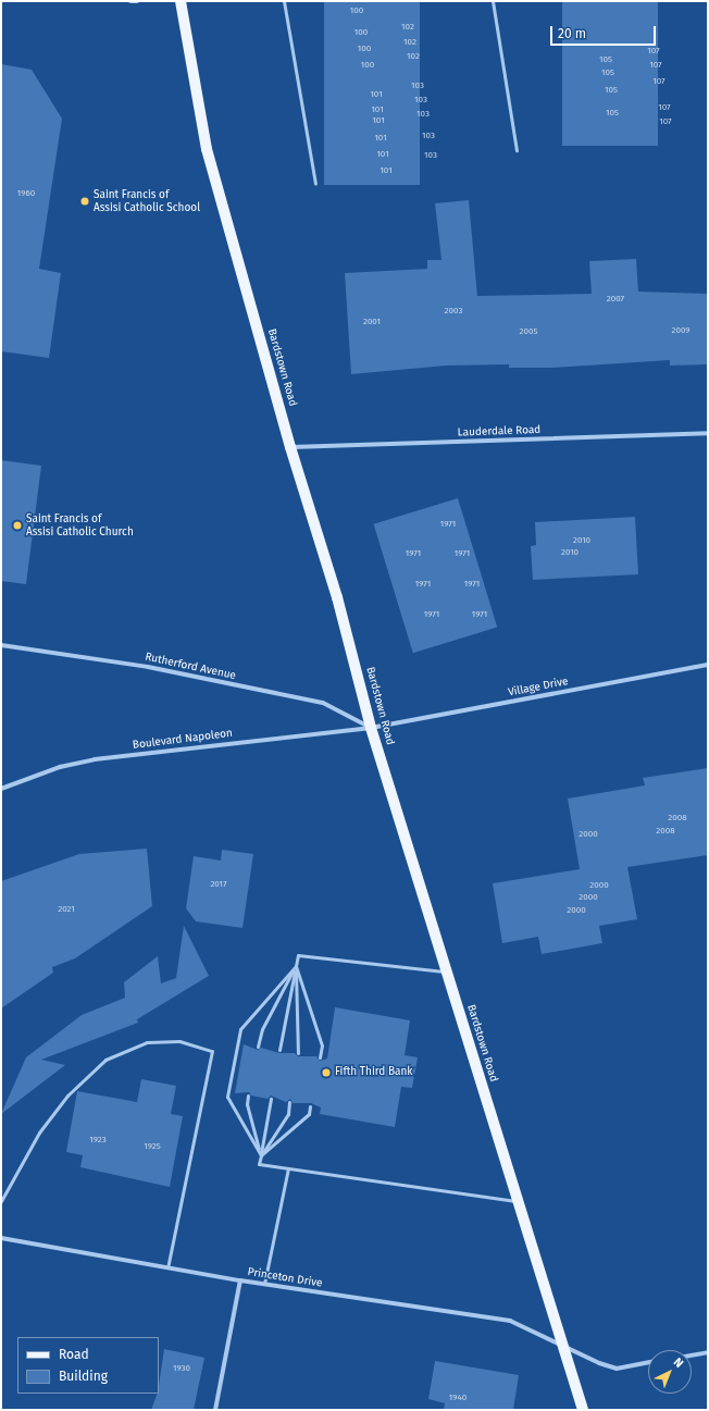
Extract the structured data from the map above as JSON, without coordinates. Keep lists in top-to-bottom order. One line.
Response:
{"streets":{"main road":["Bardstown Road"],"street":["Lauderdale Road","Rutherford Avenue","Village Drive","Boulevard Napoleon","Princeton Drive"]},"crossings":[["Bardstown Road","Lauderdale Road"],["Bardstown Road","Rutherford Avenue"],["Bardstown Road","Village Drive"],["Bardstown Road","Boulevard Napoleon"],["Bardstown Road","Princeton Drive"],["Rutherford Avenue","Village Drive"],["Rutherford Avenue","Boulevard Napoleon"],["Village Drive","Boulevard Napoleon"]],"places":["Saint Francis of Assisi Catholic School","Saint Francis of Assisi Catholic Church","Fifth Third Bank"],"house_numbers":["100","102","100","102","100","107","102","105","100","107","105","107","103","105","101","103","107","101","105","103","101","107","103","101","101","103","101","1960","2007","2003","2001","2009","2005","1971","2010","2010","1971","1971","1971","1971","1971","1971","2008","2008","2000","2017","2000","2000","2021","2000","1923","1925","1930","1940"],"legend":["Road","Building"],"scale_bar":"20 m","north":"top right"}
